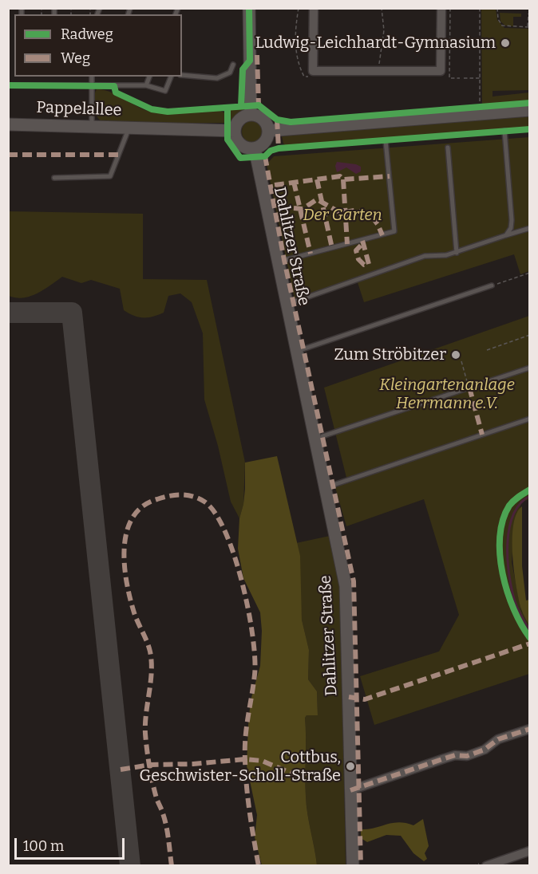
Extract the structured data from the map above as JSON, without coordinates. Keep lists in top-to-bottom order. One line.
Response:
{"streets":{"street":["Pappelallee","Dahlitzer Straße"]},"crossings":[["Pappelallee","Dahlitzer Straße"]],"parks":["Der Garten","Kleingartenanlage Herrmann e.V."],"places":["Ludwig-Leichhardt-Gymnasium","Zum Ströbitzer","Cottbus, Geschwister-Scholl-Straße"],"legend":["Radweg","Weg"],"scale_bar":"100 m"}
